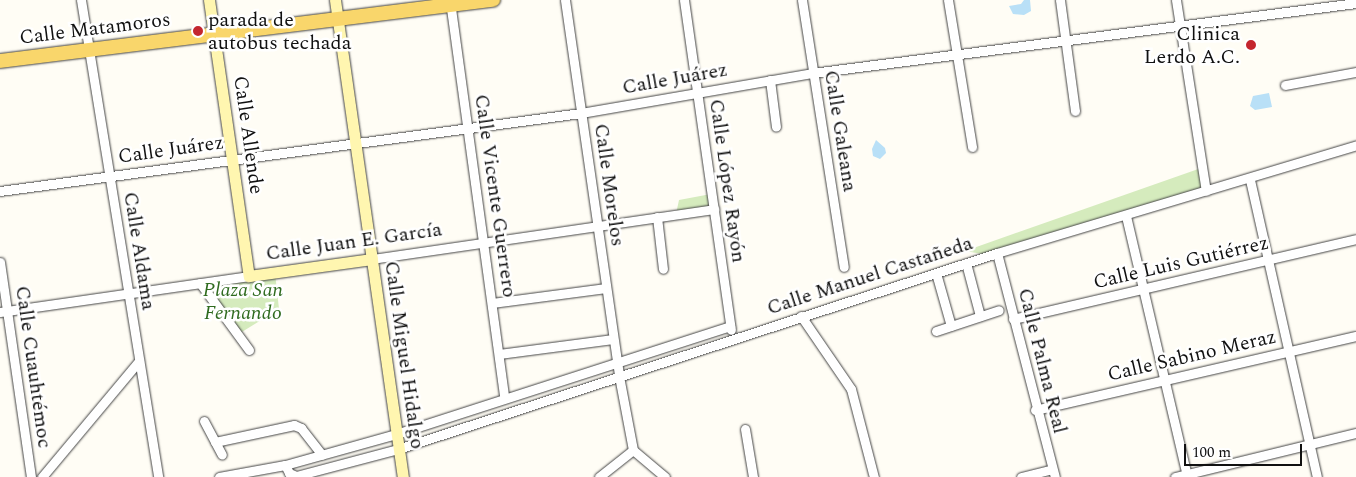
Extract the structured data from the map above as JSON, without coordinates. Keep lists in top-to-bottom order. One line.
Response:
{"streets":{"main road":["Calle Matamoros","Calle Allende","Calle Juan E. García","Calle Miguel Hidalgo"],"street":["Calle Juárez","Calle Galeana","Calle López Rayón","Calle Morelos","Calle Vicente Guerrero","Calle Aldama","Calle Luis Gutiérrez","Calle Manuel Castañeda","Calle Sabino Meraz","Calle Palma Real","Calle Cuauhtémoc"]},"crossings":[["Calle Matamoros","Calle Allende"],["Calle Matamoros","Calle Vicente Guerrero"],["Calle Matamoros","Calle Aldama"],["Calle Matamoros","Calle Miguel Hidalgo"],["Calle Juárez","Calle Galeana"],["Calle Juárez","Calle Allende"],["Calle Juárez","Calle López Rayón"],["Calle Juárez","Calle Morelos"],["Calle Juárez","Calle Vicente Guerrero"],["Calle Juárez","Calle Aldama"],["Calle Juárez","Calle Miguel Hidalgo"],["Calle Allende","Calle Juan E. García"],["Calle López Rayón","Calle Juan E. García"],["Calle López Rayón","Calle Manuel Castañeda"],["Calle Morelos","Calle Juan E. García"],["Calle Morelos","Calle Manuel Castañeda"],["Calle Vicente Guerrero","Calle Juan E. García"],["Calle Juan E. García","Calle Aldama"],["Calle Juan E. García","Calle Miguel Hidalgo"],["Calle Juan E. García","Calle Cuauhtémoc"],["Calle Luis Gutiérrez","Calle Palma Real"],["Calle Manuel Castañeda","Calle Miguel Hidalgo"],["Calle Manuel Castañeda","Calle Palma Real"],["Calle Sabino Meraz","Calle Palma Real"]],"parks":["Plaza San Fernando"],"places":["parada de autobus techada","Clinica Lerdo A.C."],"scale_bar":"100 m"}
